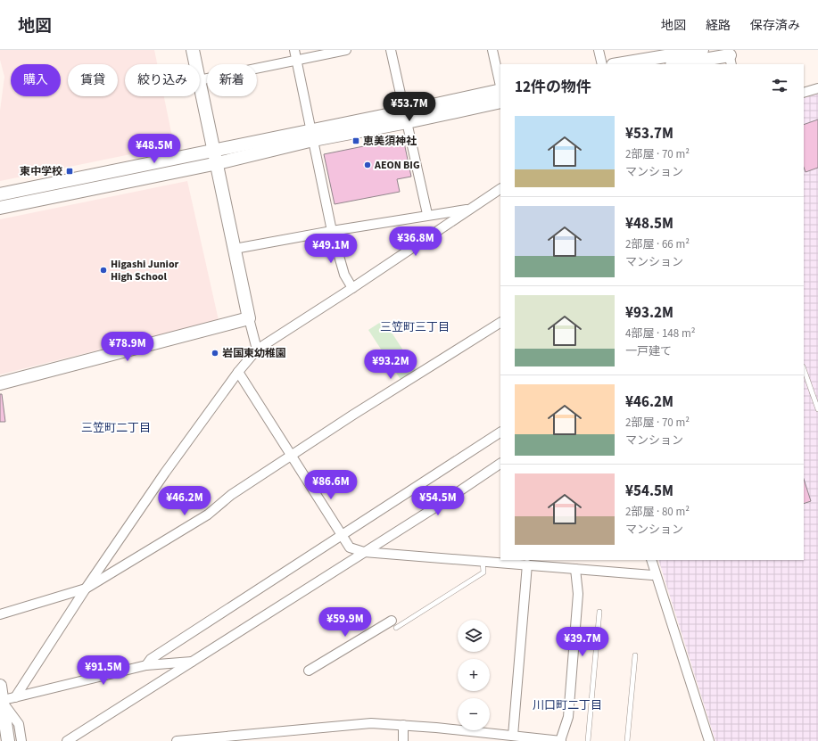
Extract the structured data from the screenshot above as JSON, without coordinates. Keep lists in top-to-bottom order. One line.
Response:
{"districts":["三笠町三丁目","三笠町二丁目","川口町二丁目"],"places":{"transit":["恵美須神社","東中学校"],"other":["AEON BIG","Higashi Junior High School","岩国東幼稚園"]},"page":{"header":"地図","nav":["地図","経路","保存済み"],"chip":["購入","賃貸","絞り込み","新着"],"heading":"12件の物件","price":["¥53.7M","¥48.5M","¥36.8M","¥49.1M","¥78.9M","¥93.2M","¥86.6M","¥46.2M","¥54.5M","¥59.9M","¥39.7M","¥91.5M"],"list":[{"name":"¥53.7M","note":"2部屋 · 70 m² · マンション"},{"name":"¥48.5M","note":"2部屋 · 66 m² · マンション"},{"name":"¥93.2M","note":"4部屋 · 148 m² · 一戸建て"},{"name":"¥46.2M","note":"2部屋 · 70 m² · マンション"},{"name":"¥54.5M","note":"2部屋 · 80 m² · マンション"}],"map_buttons":["+","−"]}}
